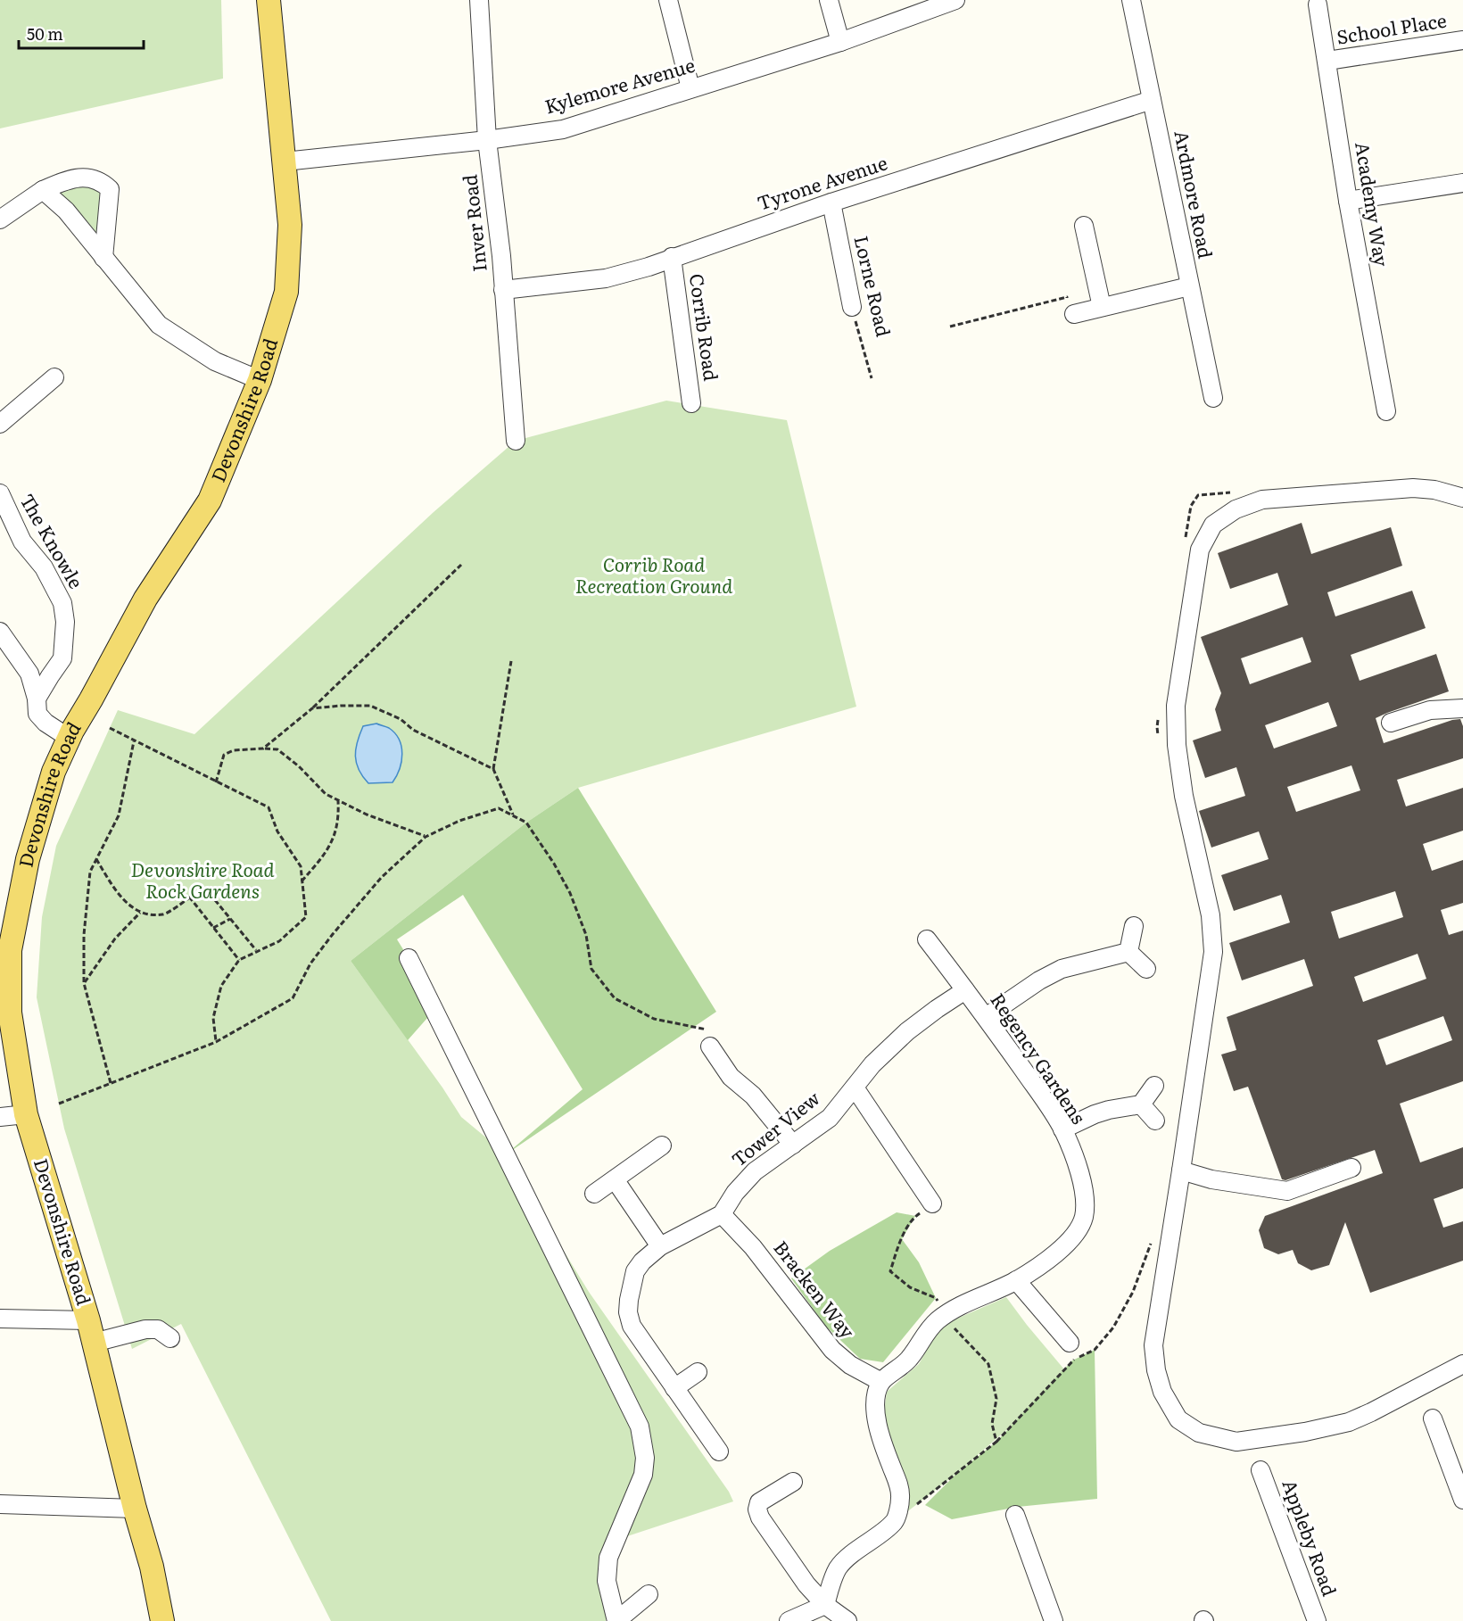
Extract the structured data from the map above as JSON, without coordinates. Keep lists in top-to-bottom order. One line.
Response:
{"streets":{"main road":["Devonshire Road"],"street":["School Place","Kylemore Avenue","Tyrone Avenue","Ardmore Road","Academy Way","Inver Road","Lorne Road","Corrib Road","The Knowle","Regency Gardens","Tower View","Bracken Way","Appleby Road"]},"crossings":[["School Place","Academy Way"],["Kylemore Avenue","Inver Road"],["Kylemore Avenue","Devonshire Road"],["Tyrone Avenue","Ardmore Road"],["Tyrone Avenue","Inver Road"],["Tyrone Avenue","Lorne Road"],["Tyrone Avenue","Corrib Road"],["Regency Gardens","Tower View"],["Regency Gardens","Bracken Way"],["Tower View","Bracken Way"]],"parks":["Corrib Road Recreation Ground","Devonshire Road Rock Gardens"],"scale_bar":"50 m"}
